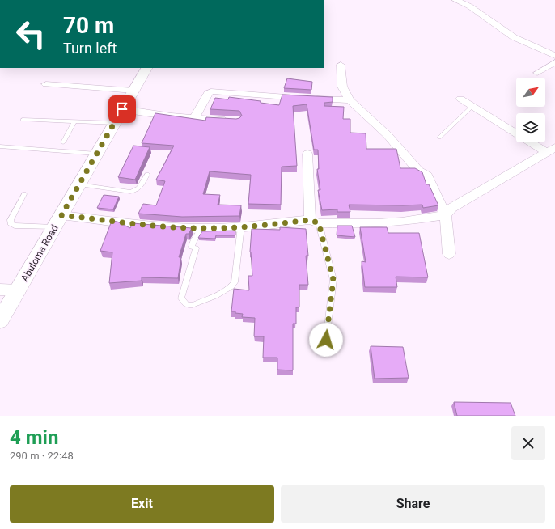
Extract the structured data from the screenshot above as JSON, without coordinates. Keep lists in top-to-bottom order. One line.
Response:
{"streets":{"street":["Abuloma Road"]},"north":"top right","page":{"turn":["70 m","Turn left"],"heading":["4 min","290 m · 22:48"],"buttons":["Exit","Share"]}}
